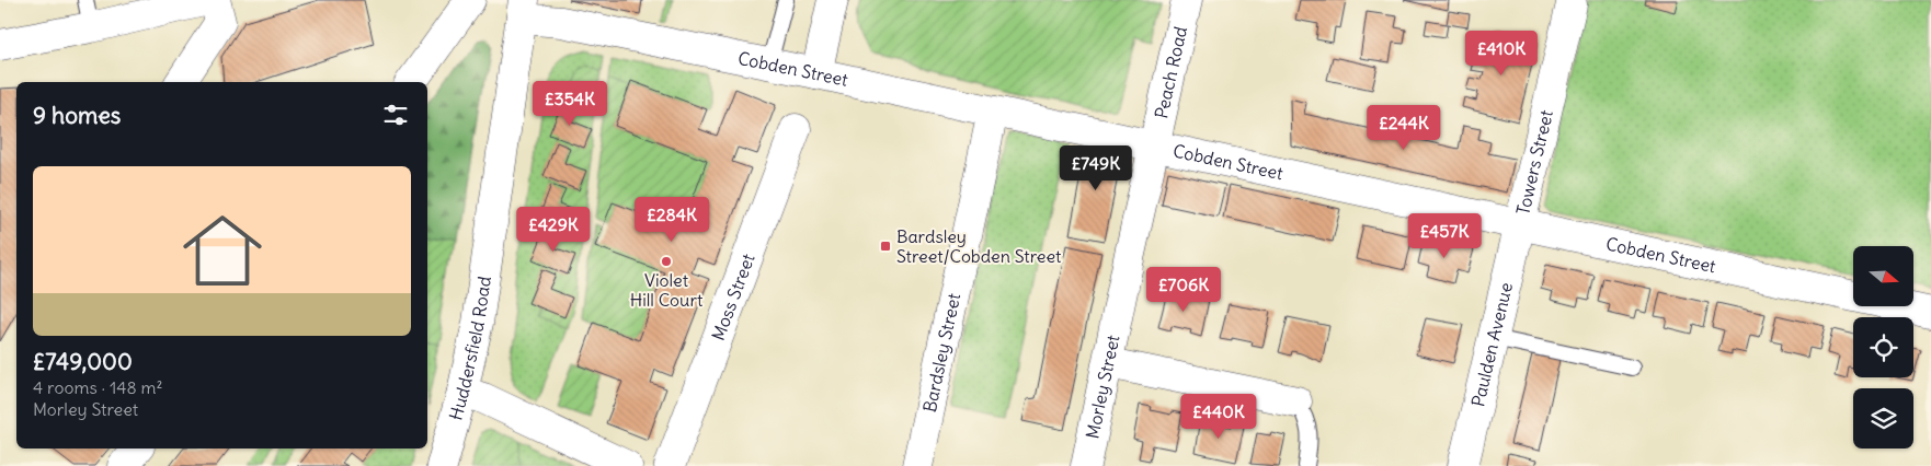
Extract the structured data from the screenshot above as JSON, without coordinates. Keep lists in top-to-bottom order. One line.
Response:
{"streets":{"street":["Cobden Street","Peach Road","Towers Street","Moss Street","Paulden Avenue","Huddersfield Road","Bardsley Street","Morley Street"]},"crossings":[["Cobden Street","Peach Road"],["Cobden Street","Towers Street"],["Cobden Street","Paulden Avenue"],["Cobden Street","Huddersfield Road"],["Cobden Street","Bardsley Street"],["Cobden Street","Morley Street"],["Peach Road","Morley Street"],["Towers Street","Paulden Avenue"]],"places":{"transit":["Bardsley Street/Cobden Street"],"other":["Violet Hill Court"]},"north":"right","page":{"price":["£410K","£354K","£244K","£749K","£284K","£429K","£457K","£706K","£440K"],"heading":"9 homes","list":[{"name":"£749,000","note":"4 rooms · 148 m² · Morley Street"}]}}
